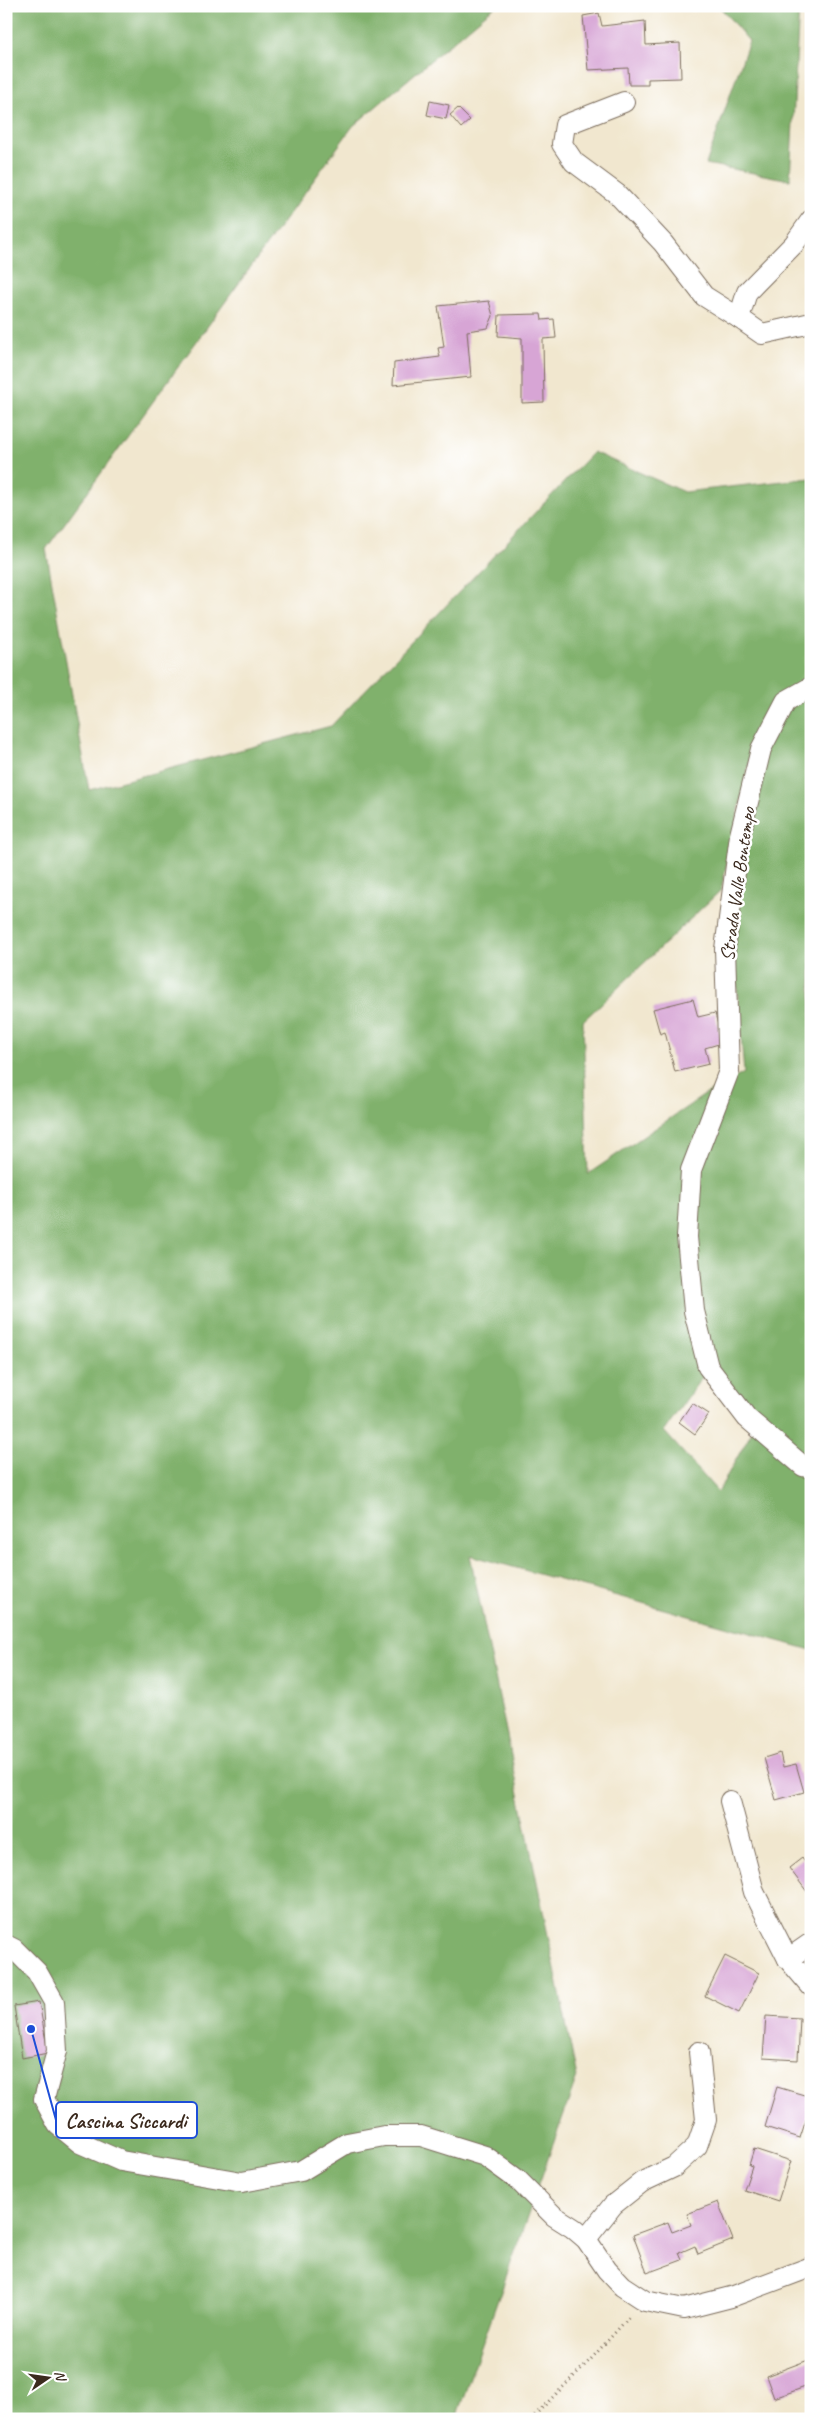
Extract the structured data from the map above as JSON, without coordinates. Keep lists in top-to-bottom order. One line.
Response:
{"streets":{"street":["Strada Valle Bontempo"]},"places":["Cascina Siccardi"],"north":"right"}
